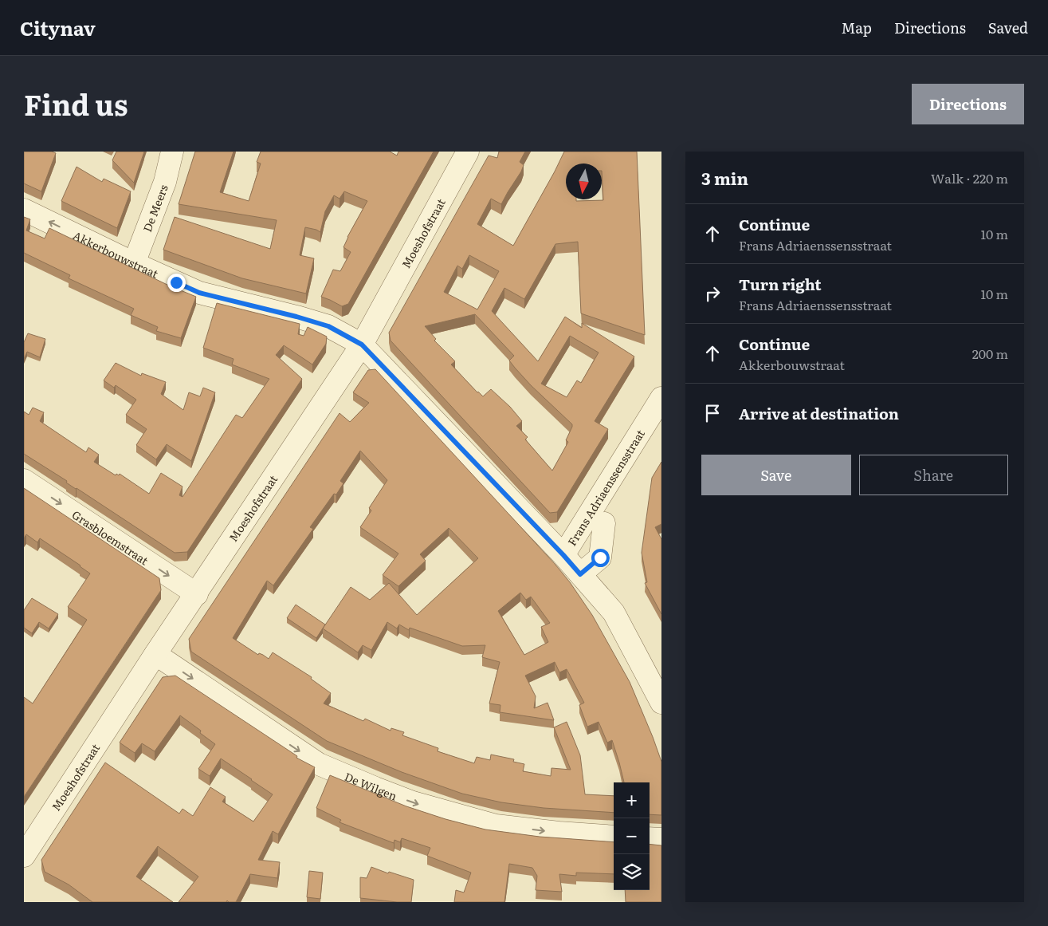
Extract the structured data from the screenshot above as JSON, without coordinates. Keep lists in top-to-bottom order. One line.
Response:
{"streets":{"street":["De Meers","Moeshofstraat","Akkerbouwstraat","Frans Adriaenssensstraat","Grasbloemstraat","De Wilgen"]},"crossings":[["De Meers","Akkerbouwstraat"],["Moeshofstraat","Akkerbouwstraat"],["Moeshofstraat","Grasbloemstraat"],["Moeshofstraat","De Wilgen"],["Akkerbouwstraat","Frans Adriaenssensstraat"]],"one_way":["Grasbloemstraat","De Wilgen"],"north":"bottom","page":{"header":"Citynav","nav":["Map","Directions","Saved"],"title":"Find us","buttons":["Directions",["Save","Share"]],"heading":["3 min","Walk · 220 m"],"list":[["Continue","Frans Adriaenssensstraat","10 m"],["Turn right","Frans Adriaenssensstraat","10 m"],["Continue","Akkerbouwstraat","200 m"],"Arrive at destination"],"map_buttons":["+","−"]}}
